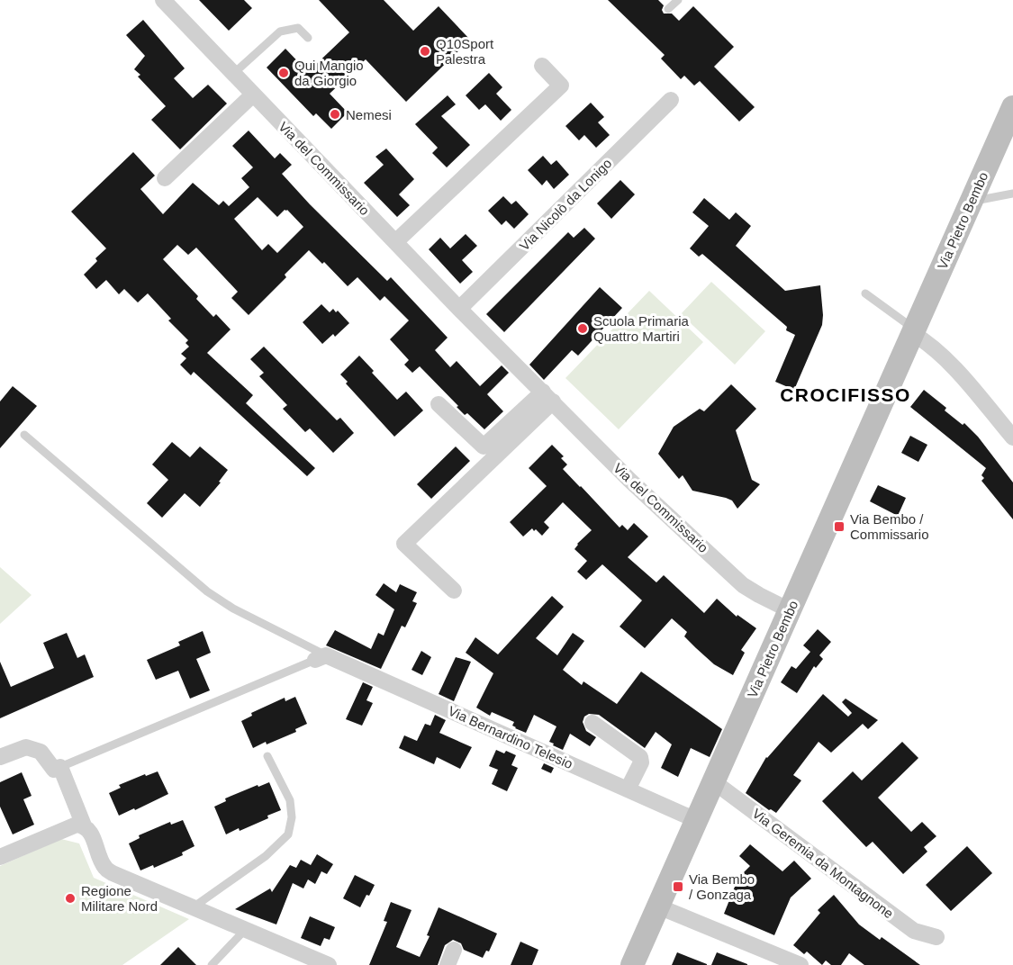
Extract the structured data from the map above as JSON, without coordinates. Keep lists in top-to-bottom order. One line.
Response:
{"streets":{"main road":["Via Pietro Bembo"],"street":["Via del Commissario","Via Nicolò da Lonigo","Via Bernardino Telesio","Via Geremia da Montagnone"]},"crossings":[["Via del Commissario","Via Nicolò da Lonigo"],["Via del Commissario","Via Pietro Bembo"],["Via Pietro Bembo","Via Bernardino Telesio"],["Via Pietro Bembo","Via Geremia da Montagnone"]],"districts":["CROCIFISSO"],"places":{"other":["Q10Sport Palestra","Qui Mangio da Giorgio","Nemesi","Scuola Primaria Quattro Martiri","Regione Militare Nord"],"transit":["Via Bembo / Commissario","Via Bembo / Gonzaga"]}}
